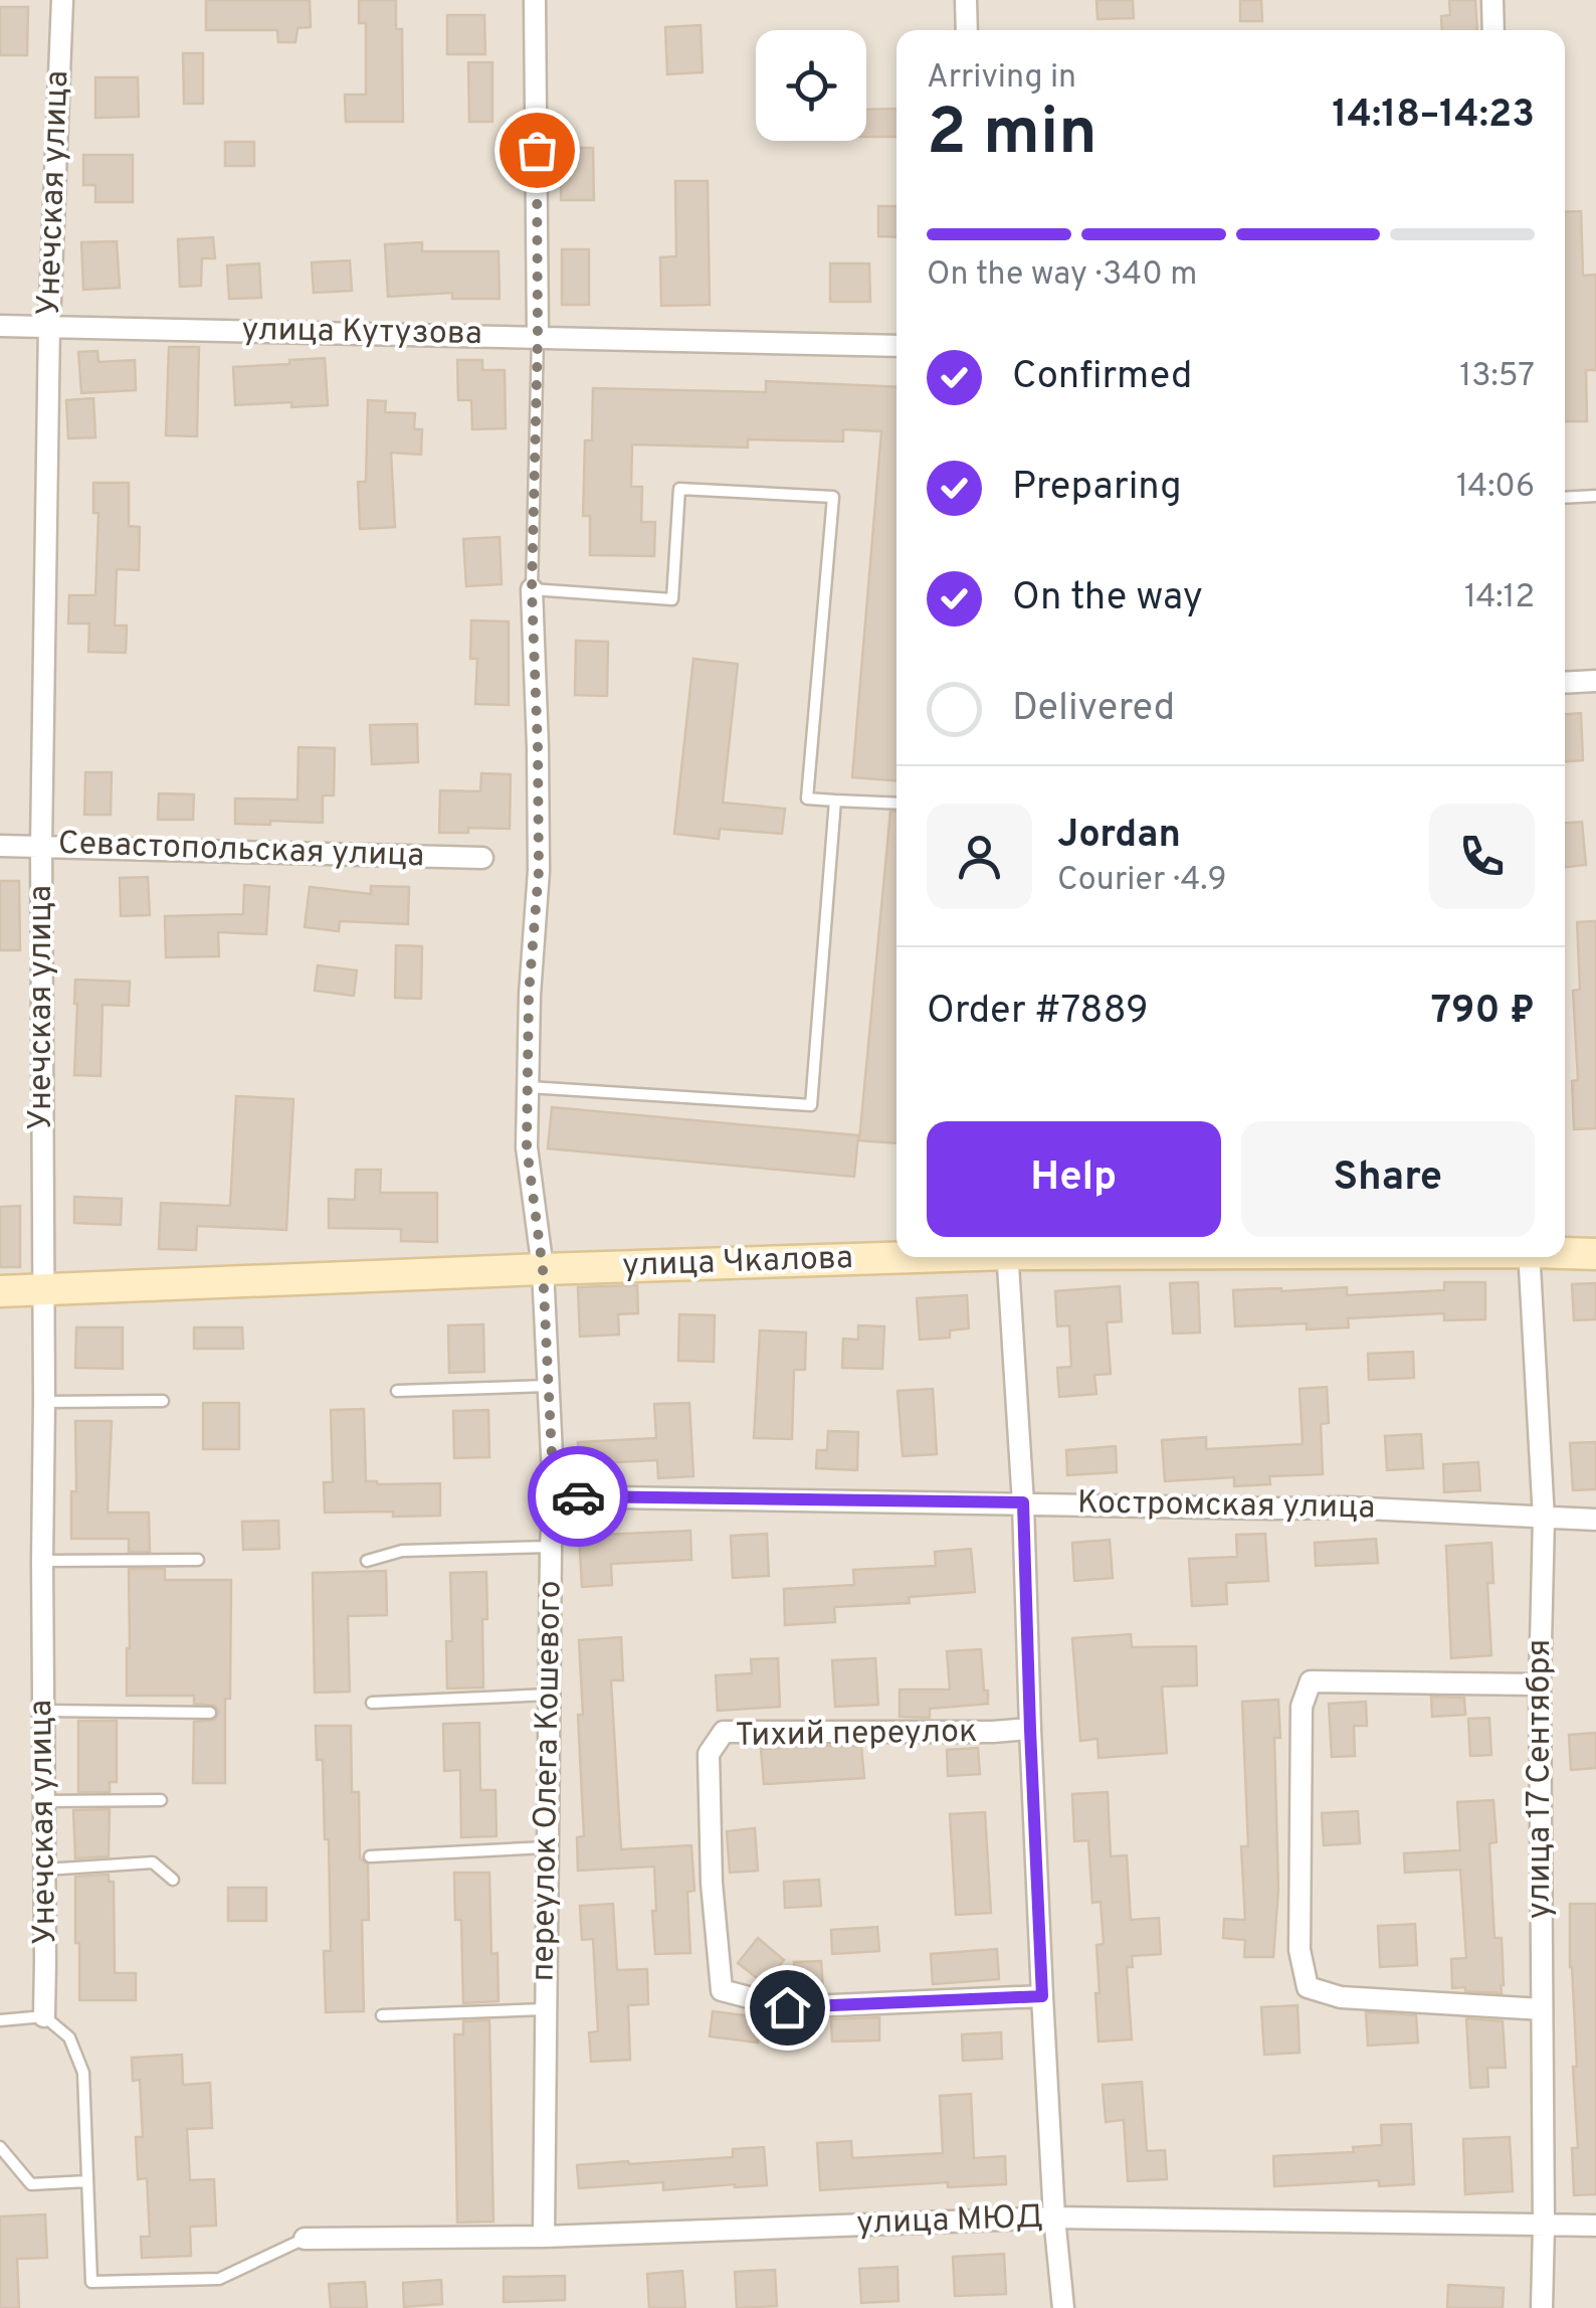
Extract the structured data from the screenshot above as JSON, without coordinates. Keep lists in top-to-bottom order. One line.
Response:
{"streets":{"street":["Унечская улица","улица Кутузова","Севастопольская улица","улица Чкалова","Костромская улица","Тихий переулок","улица 17 Сентября","переулок Олега Кошевого","улица МЮД"]},"crossings":[["Унечская улица","улица Кутузова"],["Унечская улица","Севастопольская улица"],["Унечская улица","улица Чкалова"],["улица Кутузова","переулок Олега Кошевого"],["улица Чкалова","переулок Олега Кошевого"],["Костромская улица","улица 17 Сентября"],["Костромская улица","переулок Олега Кошевого"],["улица 17 Сентября","улица МЮД"],["переулок Олега Кошевого","улица МЮД"]],"page":{"heading":["2 min","Arriving in","14:18–14:23"],"panel":["Jordan","Courier · 4.9","Order #7889","790 ₽"],"bar":"On the way · 340 m","list":[["Confirmed","13:57"],["Preparing","14:06"],["On the way","14:12"],"Delivered"],"buttons":["Help","Share"]}}
